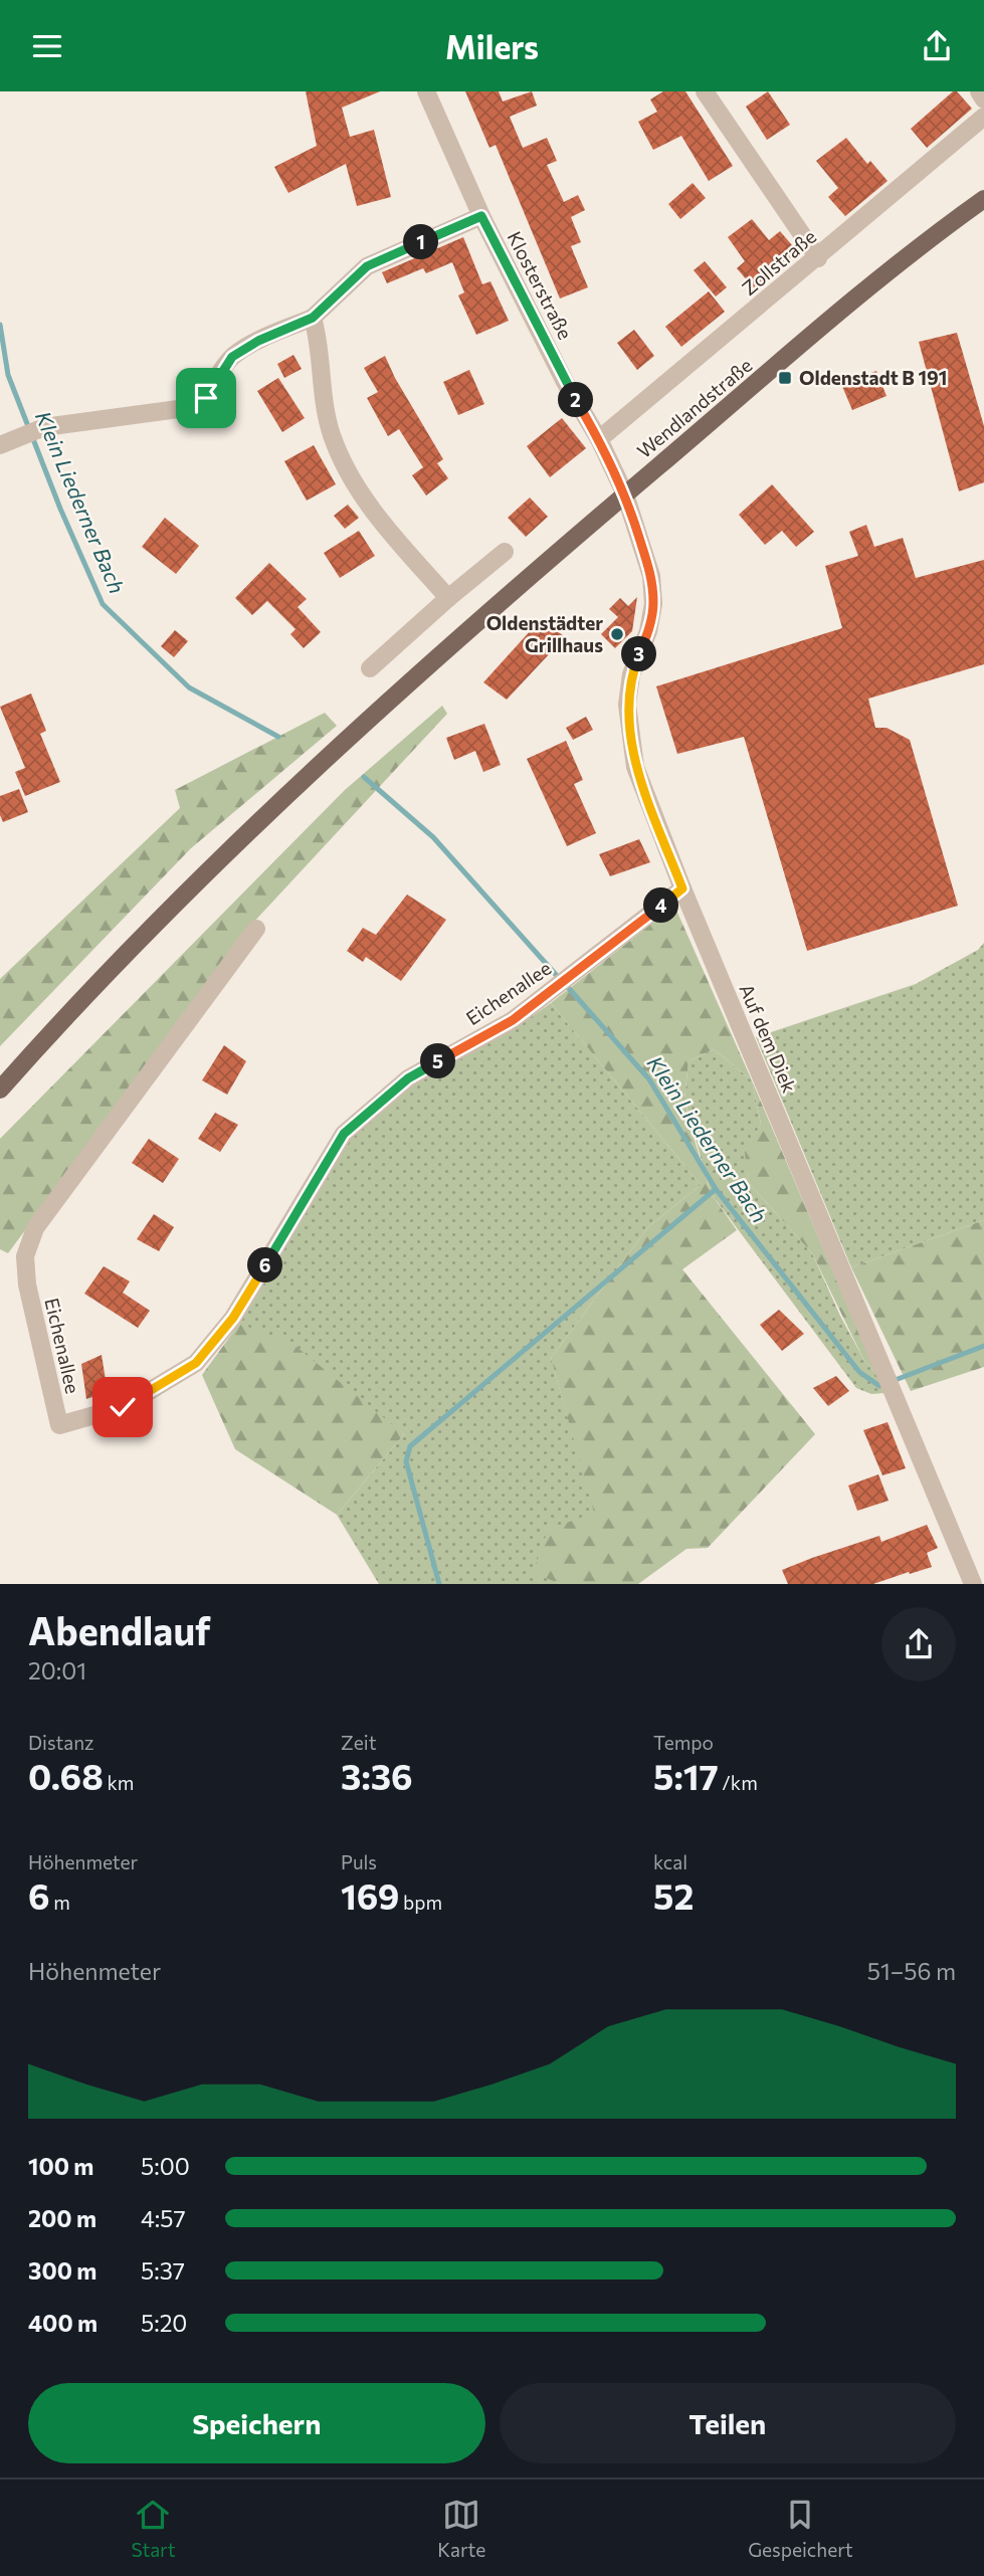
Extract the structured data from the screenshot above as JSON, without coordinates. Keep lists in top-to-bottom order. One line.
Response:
{"streets":{"main road":["Wendlandstraße"],"street":["Zollstraße","Klosterstraße","Eichenallee","Auf dem Diek"]},"crossings":[["Zollstraße","Klosterstraße"],["Klosterstraße","Wendlandstraße"],["Klosterstraße","Auf dem Diek"],["Wendlandstraße","Auf dem Diek"],["Eichenallee","Auf dem Diek"]],"water":["Klein Liederner Bach"],"places":{"transit":["Oldenstadt B 191"],"other":["Oldenstädter Grillhaus"]},"page":{"header":"Milers","pins":["1","2","3","4","5","6"],"heading":["Abendlauf","20:01"],"stats":[["Distanz","0.68 km"],["Zeit","3:36"],["Tempo","5:17 /km"],["Höhenmeter","6 m"],["Puls","169 bpm"],["kcal","52"]],"chart":["Höhenmeter","51–56 m"],"list":[{"name":"100 m","note":"5:00"},{"name":"200 m","note":"4:57"},{"name":"300 m","note":"5:37"},{"name":"400 m","note":"5:20"}],"buttons":["Speichern","Teilen"],"tabs":["Start","Karte","Gespeichert"]}}
